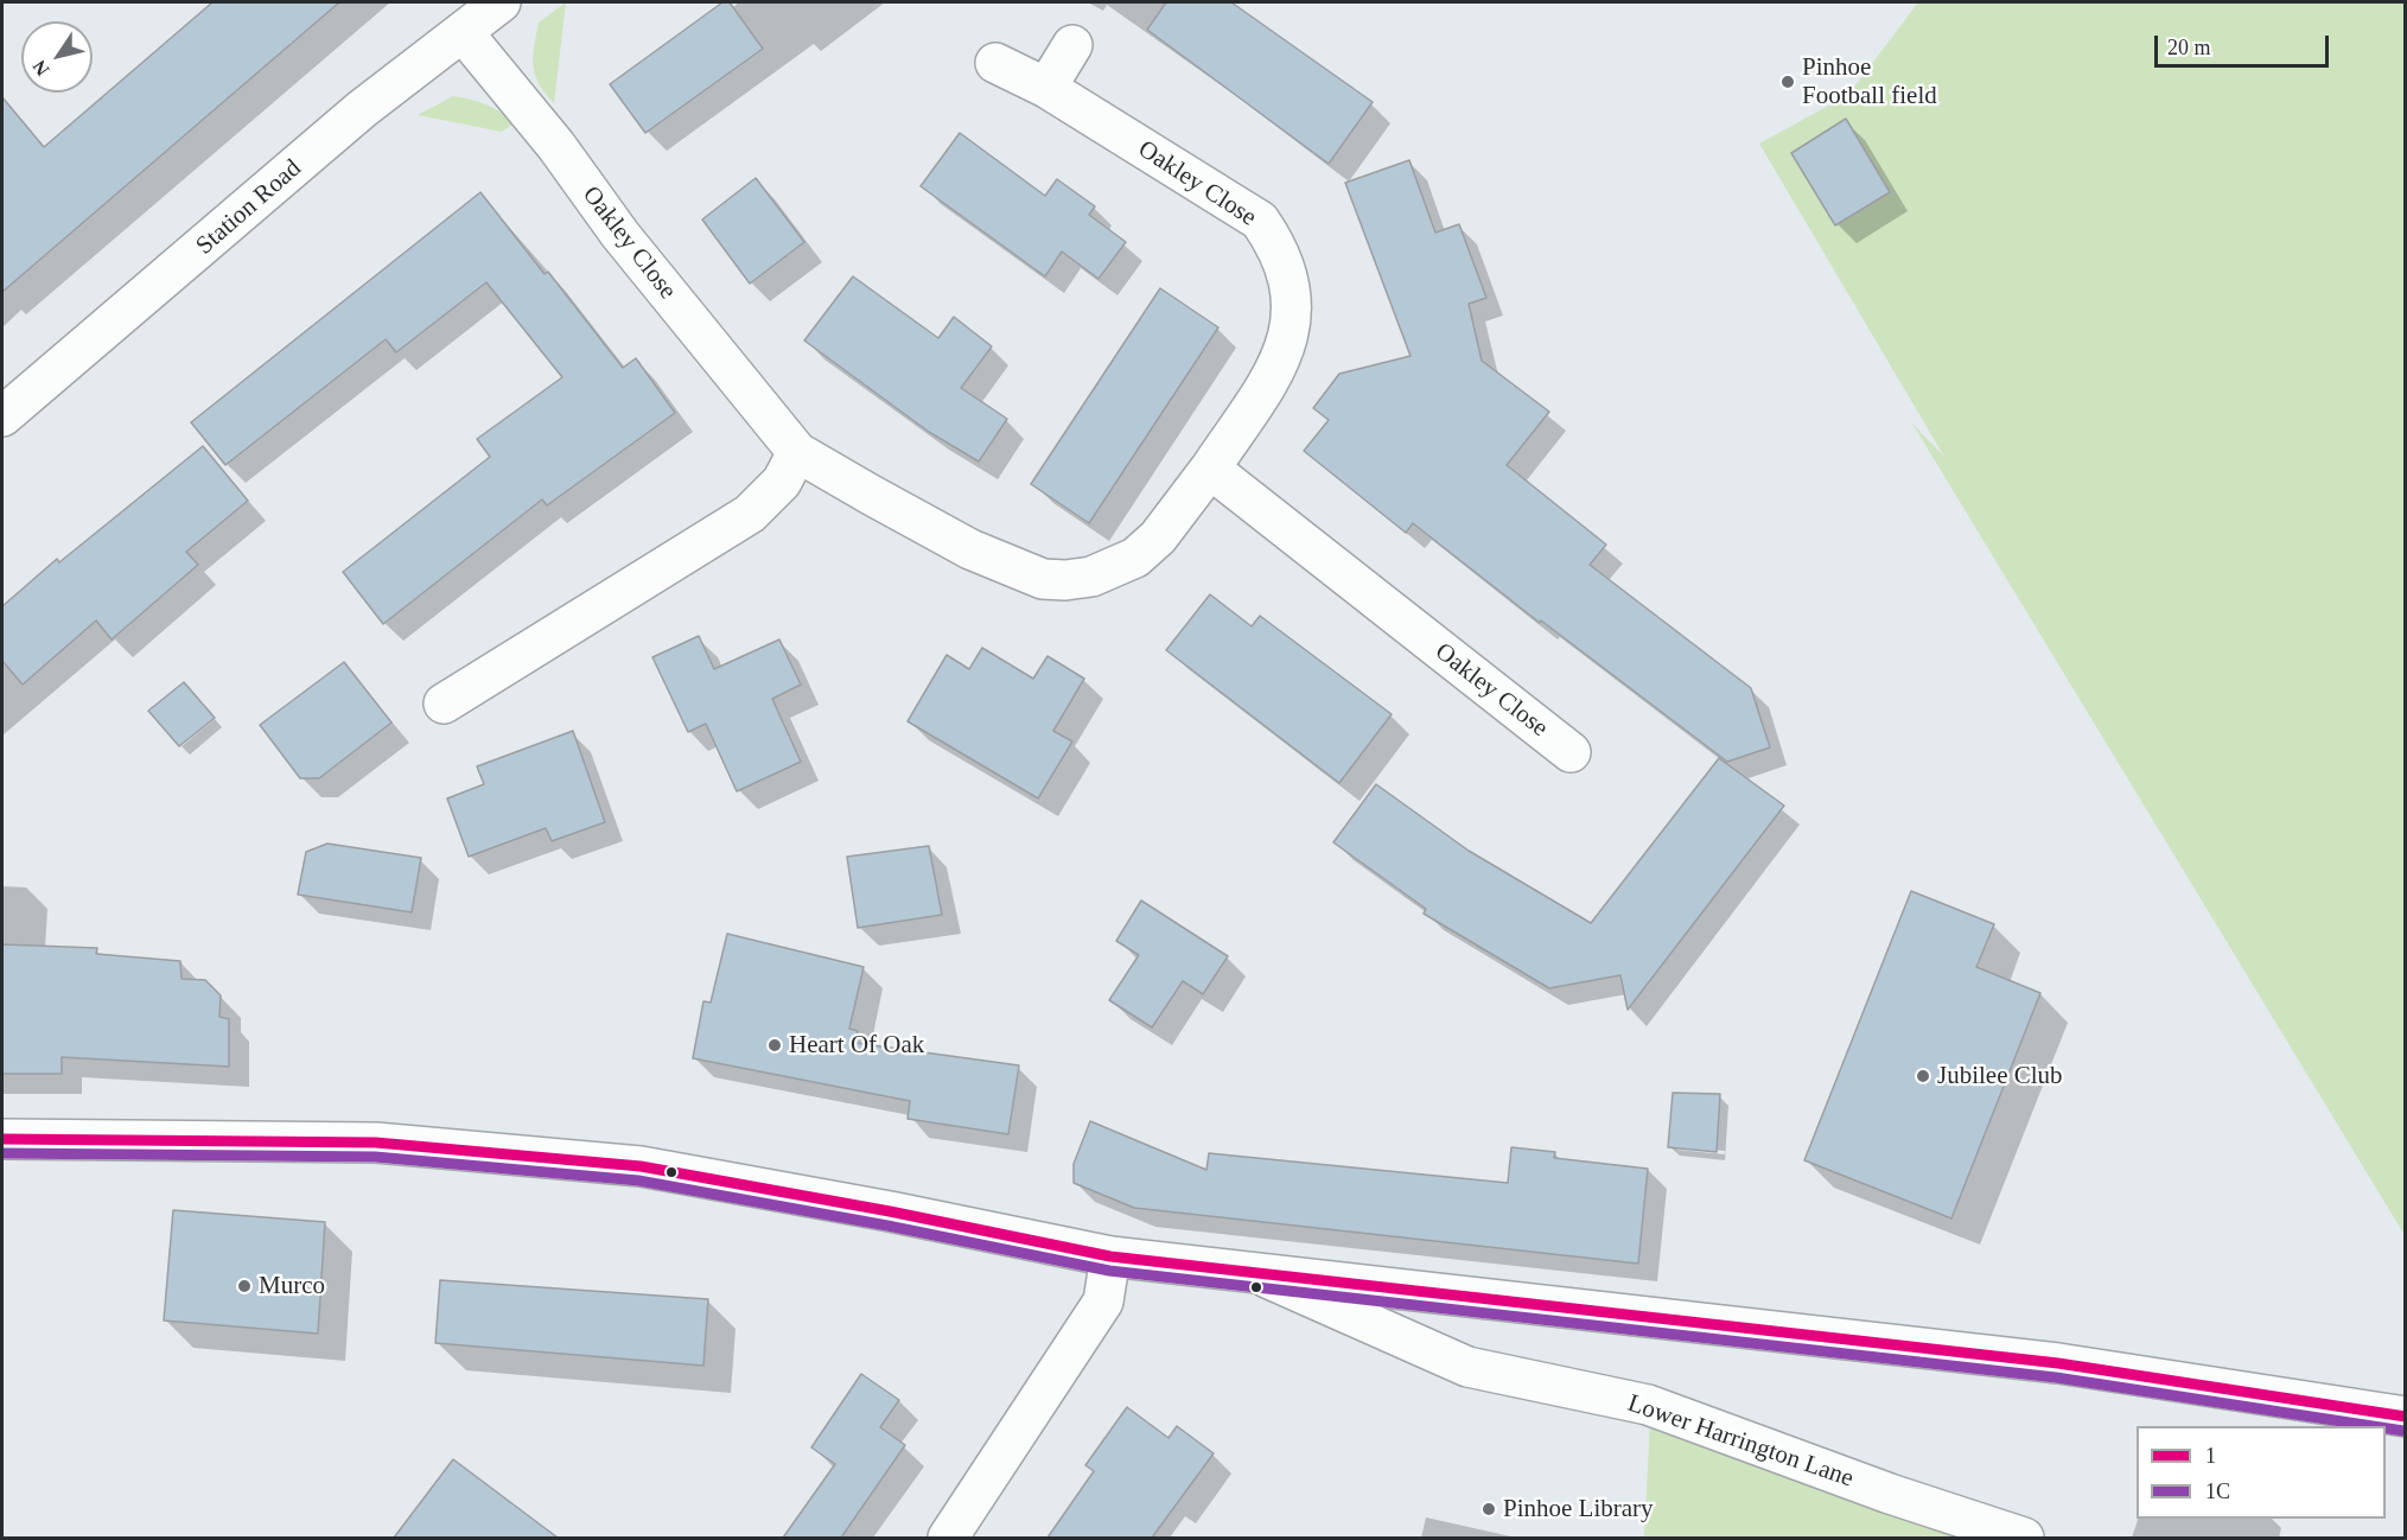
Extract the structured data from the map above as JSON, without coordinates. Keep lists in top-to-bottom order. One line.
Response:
{"streets":{"street":["Oakley Close","Station Road","Lower Harrington Lane"]},"crossings":[["Oakley Close","Station Road"]],"places":["Pinhoe Football field","Heart Of Oak","Jubilee Club","Murco","Pinhoe Library"],"lines":["transit line 1","transit line 1C"],"legend":["1","1C"],"scale_bar":"20 m","north":"bottom left"}
